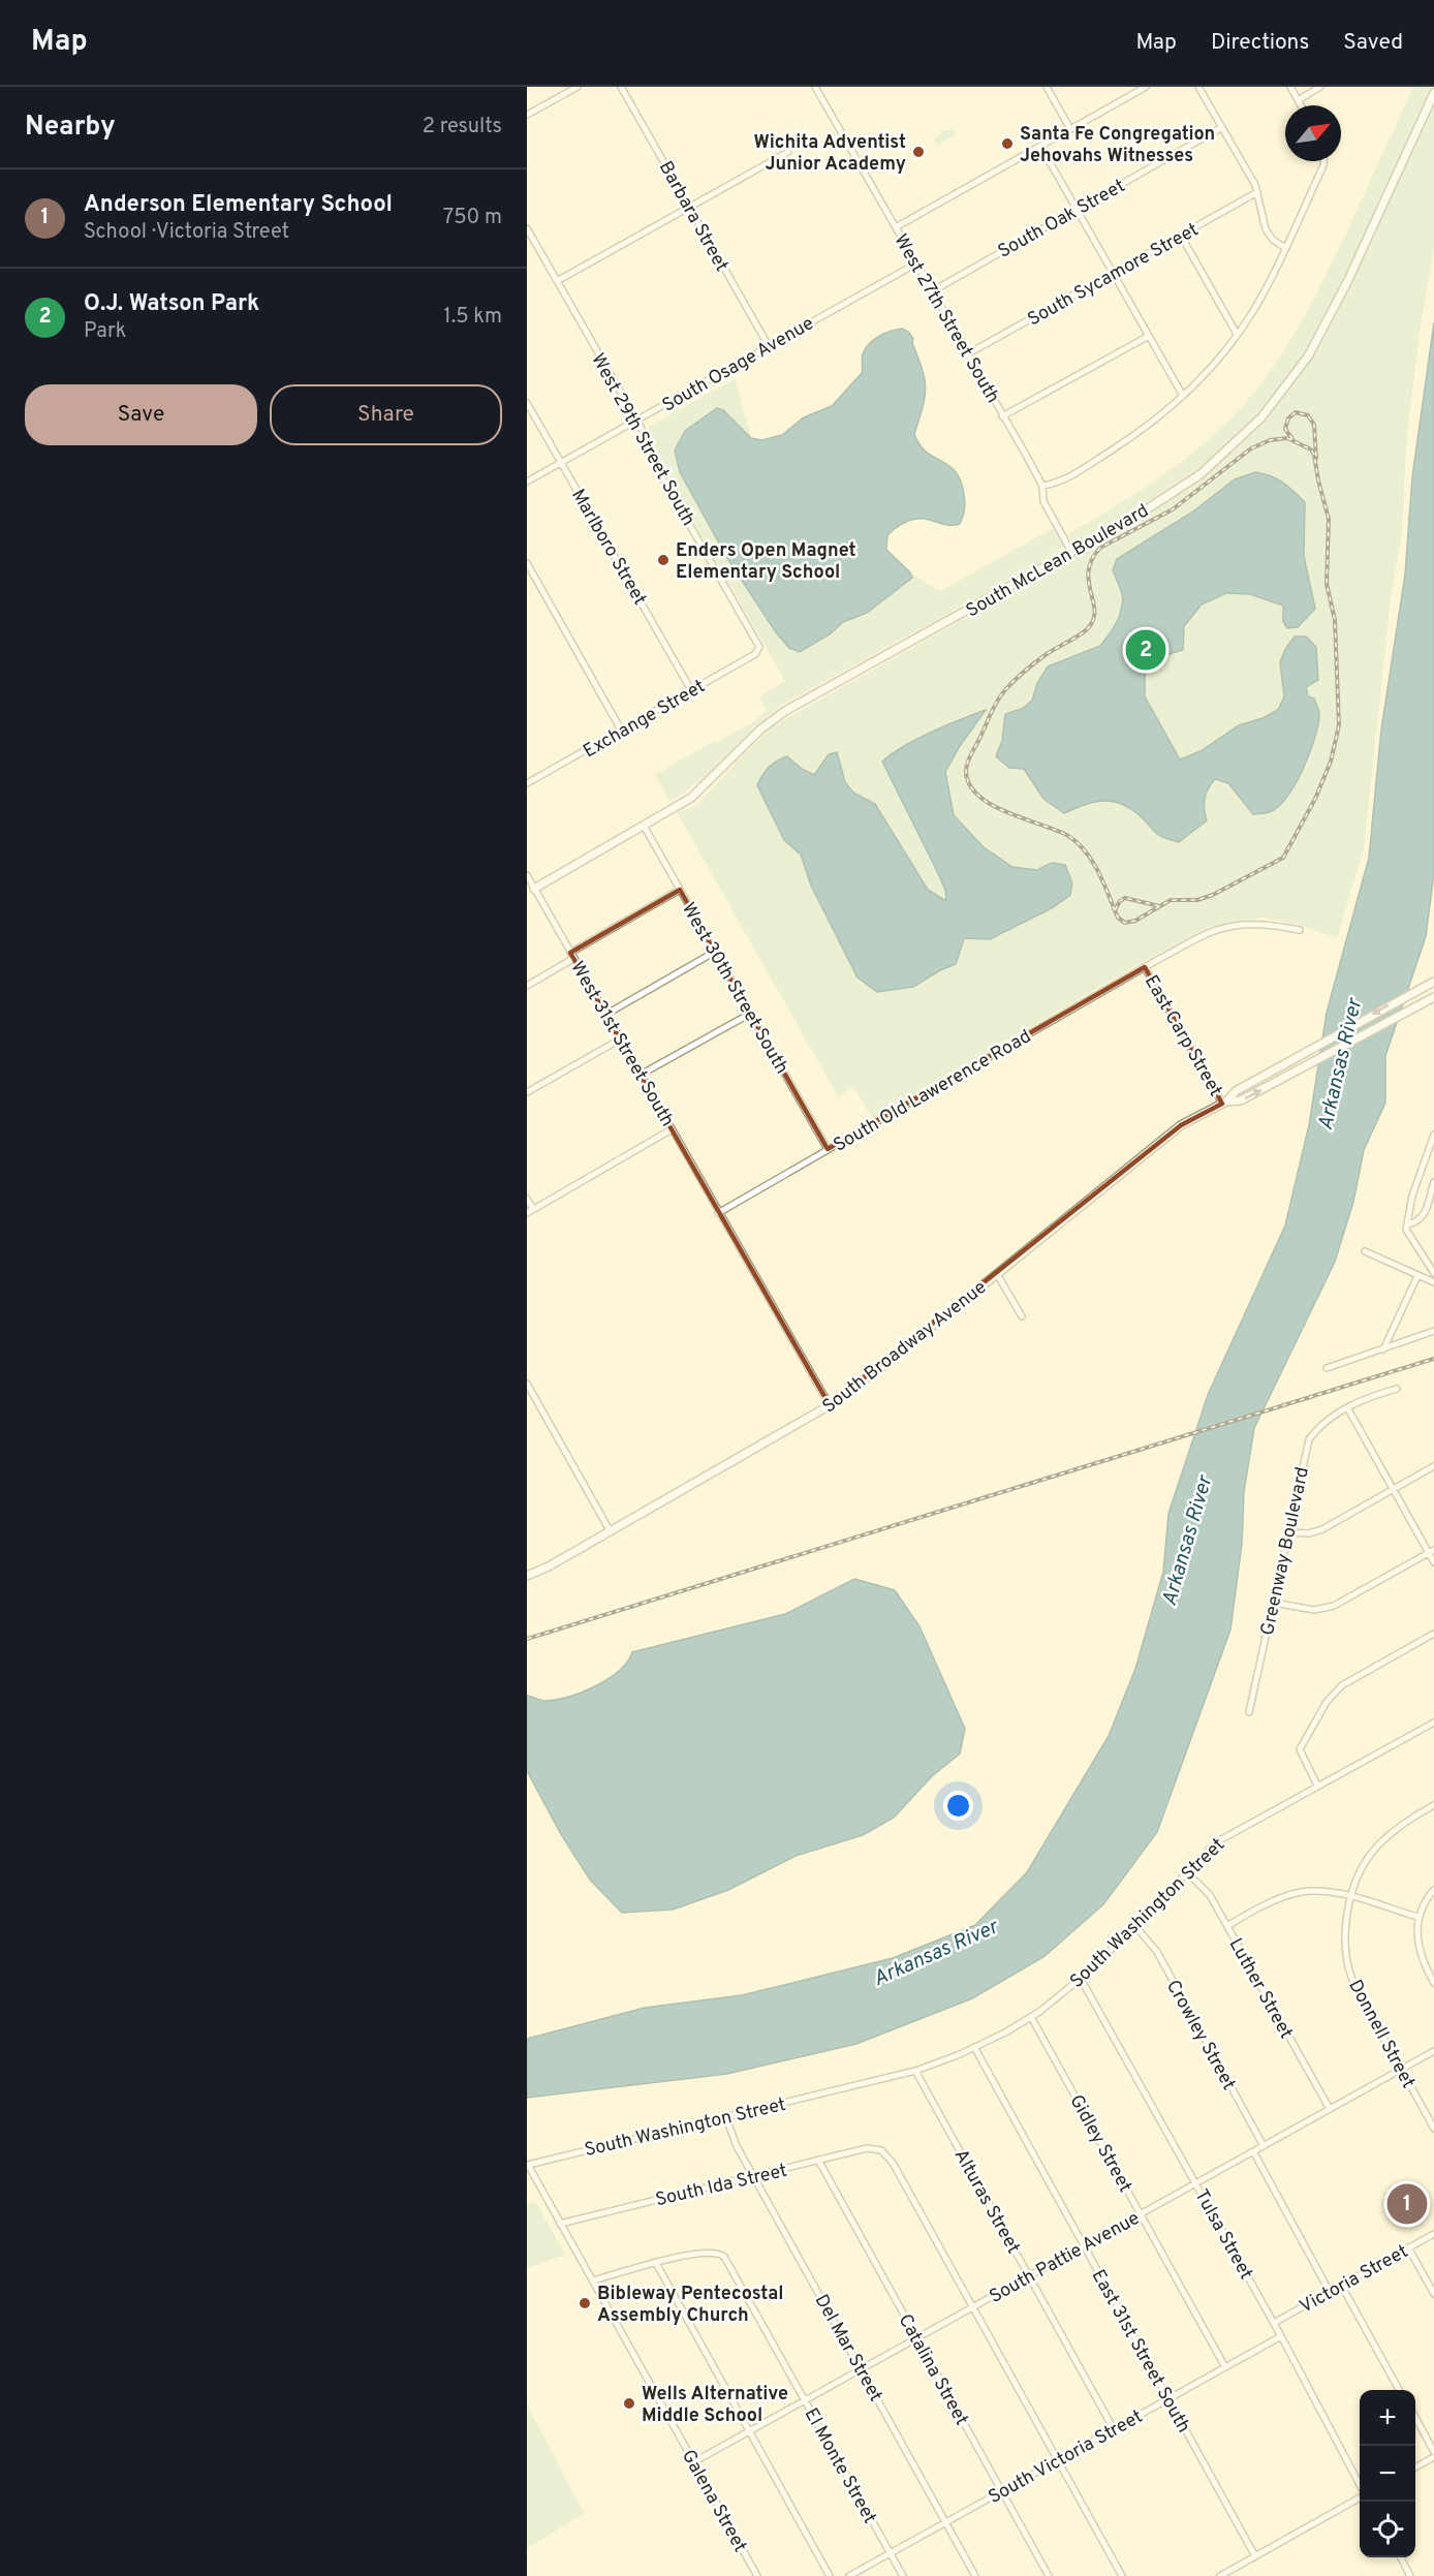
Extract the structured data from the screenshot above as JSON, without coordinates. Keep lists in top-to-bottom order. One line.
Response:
{"streets":{"main road":["South McLean Boulevard","South Broadway Avenue"],"street":["Barbara Street","South Oak Street","South Sycamore Street","West 27th Street South","South Osage Avenue","West 29th Street South","Marlboro Street","Exchange Street","West 30th Street South","East Carp Street","West 31st Street South","South Old Lawerence Road","Greenway Boulevard","South Washington Street","Luther Street","Donnell Street","Crowley Street","Gidley Street","South Ida Street","Alturas Street","Tulsa Street","South Pattie Avenue","Victoria Street","Del Mar Street","East 31st Street South","Catalina Street","South Victoria Street","El Monte Street","Galena Street"]},"crossings":[["Barbara Street","South Osage Avenue"],["South Oak Street","West 27th Street South"],["South Sycamore Street","West 27th Street South"],["West 27th Street South","South Osage Avenue"],["West 27th Street South","South McLean Boulevard"],["South Osage Avenue","West 29th Street South"],["South Osage Avenue","Marlboro Street"],["West 29th Street South","Exchange Street"],["Marlboro Street","Exchange Street"],["South McLean Boulevard","West 30th Street South"],["South McLean Boulevard","West 31st Street South"],["West 30th Street South","South Old Lawerence Road"],["East Carp Street","South Old Lawerence Road"],["East Carp Street","South Broadway Avenue"],["West 31st Street South","South Old Lawerence Road"],["South Washington Street","Luther Street"],["South Washington Street","Crowley Street"],["South Washington Street","Gidley Street"],["South Washington Street","Alturas Street"],["South Washington Street","Tulsa Street"],["South Washington Street","Del Mar Street"],["South Washington Street","East 31st Street South"],["South Washington Street","Galena Street"],["Luther Street","South Pattie Avenue"],["Donnell Street","South Pattie Avenue"],["Crowley Street","South Pattie Avenue"],["Gidley Street","South Pattie Avenue"],["Gidley Street","South Victoria Street"],["South Ida Street","South Pattie Avenue"],["South Ida Street","Del Mar Street"],["South Ida Street","Catalina Street"],["South Ida Street","Galena Street"],["Alturas Street","South Pattie Avenue"],["Alturas Street","South Victoria Street"],["Tulsa Street","South Pattie Avenue"],["Tulsa Street","Victoria Street"],["Tulsa Street","South Victoria Street"],["South Pattie Avenue","Del Mar Street"],["South Pattie Avenue","East 31st Street South"],["South Pattie Avenue","Catalina Street"],["South Pattie Avenue","El Monte Street"],["South Pattie Avenue","Galena Street"],["Del Mar Street","South Victoria Street"],["East 31st Street South","South Victoria Street"],["Catalina Street","South Victoria Street"],["South Victoria Street","El Monte Street"]],"water":["Arkansas River"],"places":["Santa Fe Congregation Jehovahs Witnesses","Wichita Adventist Junior Academy","Enders Open Magnet Elementary School","Bibleway Pentecostal Assembly Church","Wells Alternative Middle School"],"north":"top right","page":{"header":"Map","nav":["Map","Directions","Saved"],"heading":["Nearby","2 results"],"list":[{"mark":"1","name":"Anderson Elementary School","note":"School · Victoria Street","value":"750 m"},{"mark":"2","name":"O.J. Watson Park","note":"Park","value":"1.5 km"}],"buttons":["Save","Share"],"pins":["2","1"],"map_buttons":["+","−"]}}
